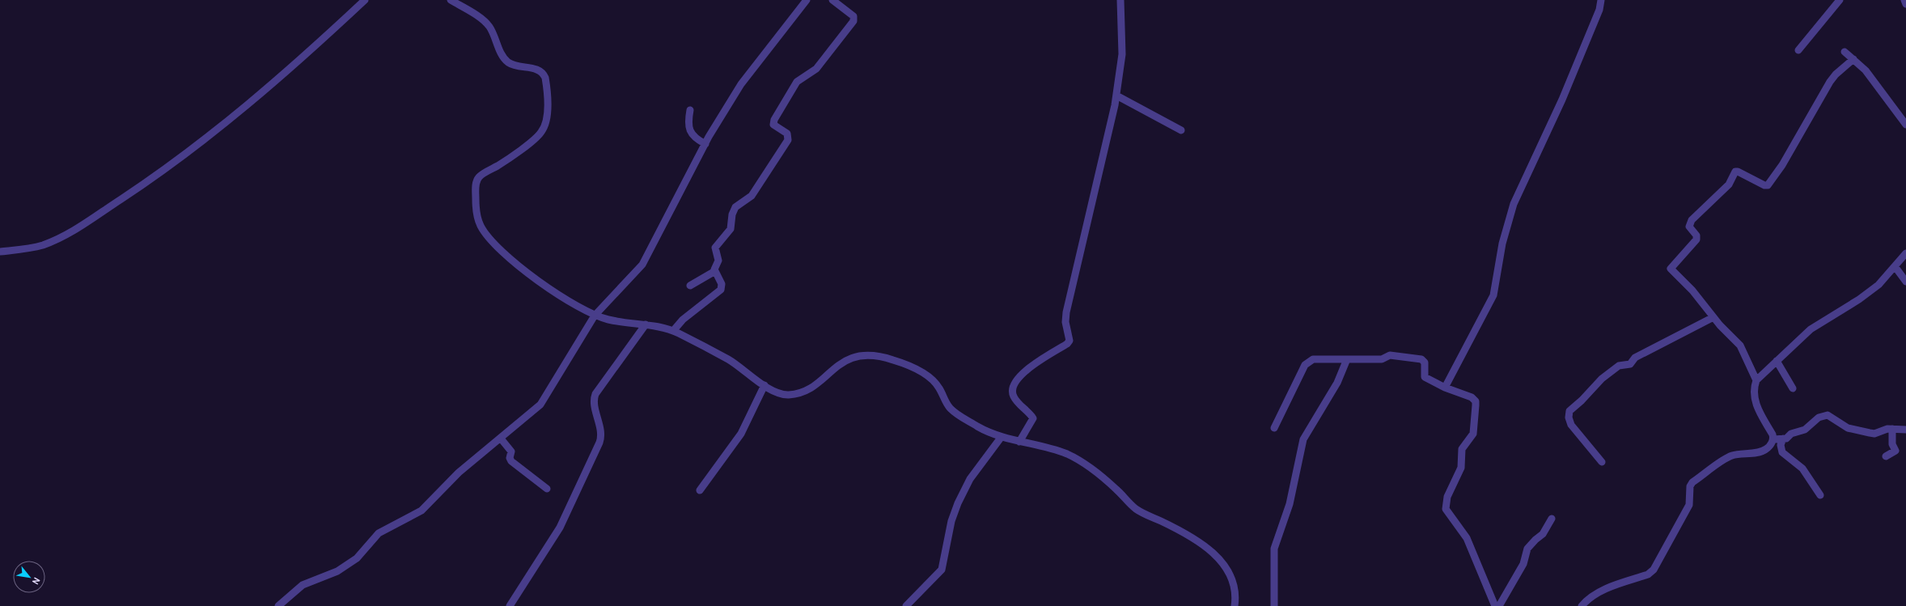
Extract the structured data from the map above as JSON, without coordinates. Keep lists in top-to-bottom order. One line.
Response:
{"north":"bottom right"}
